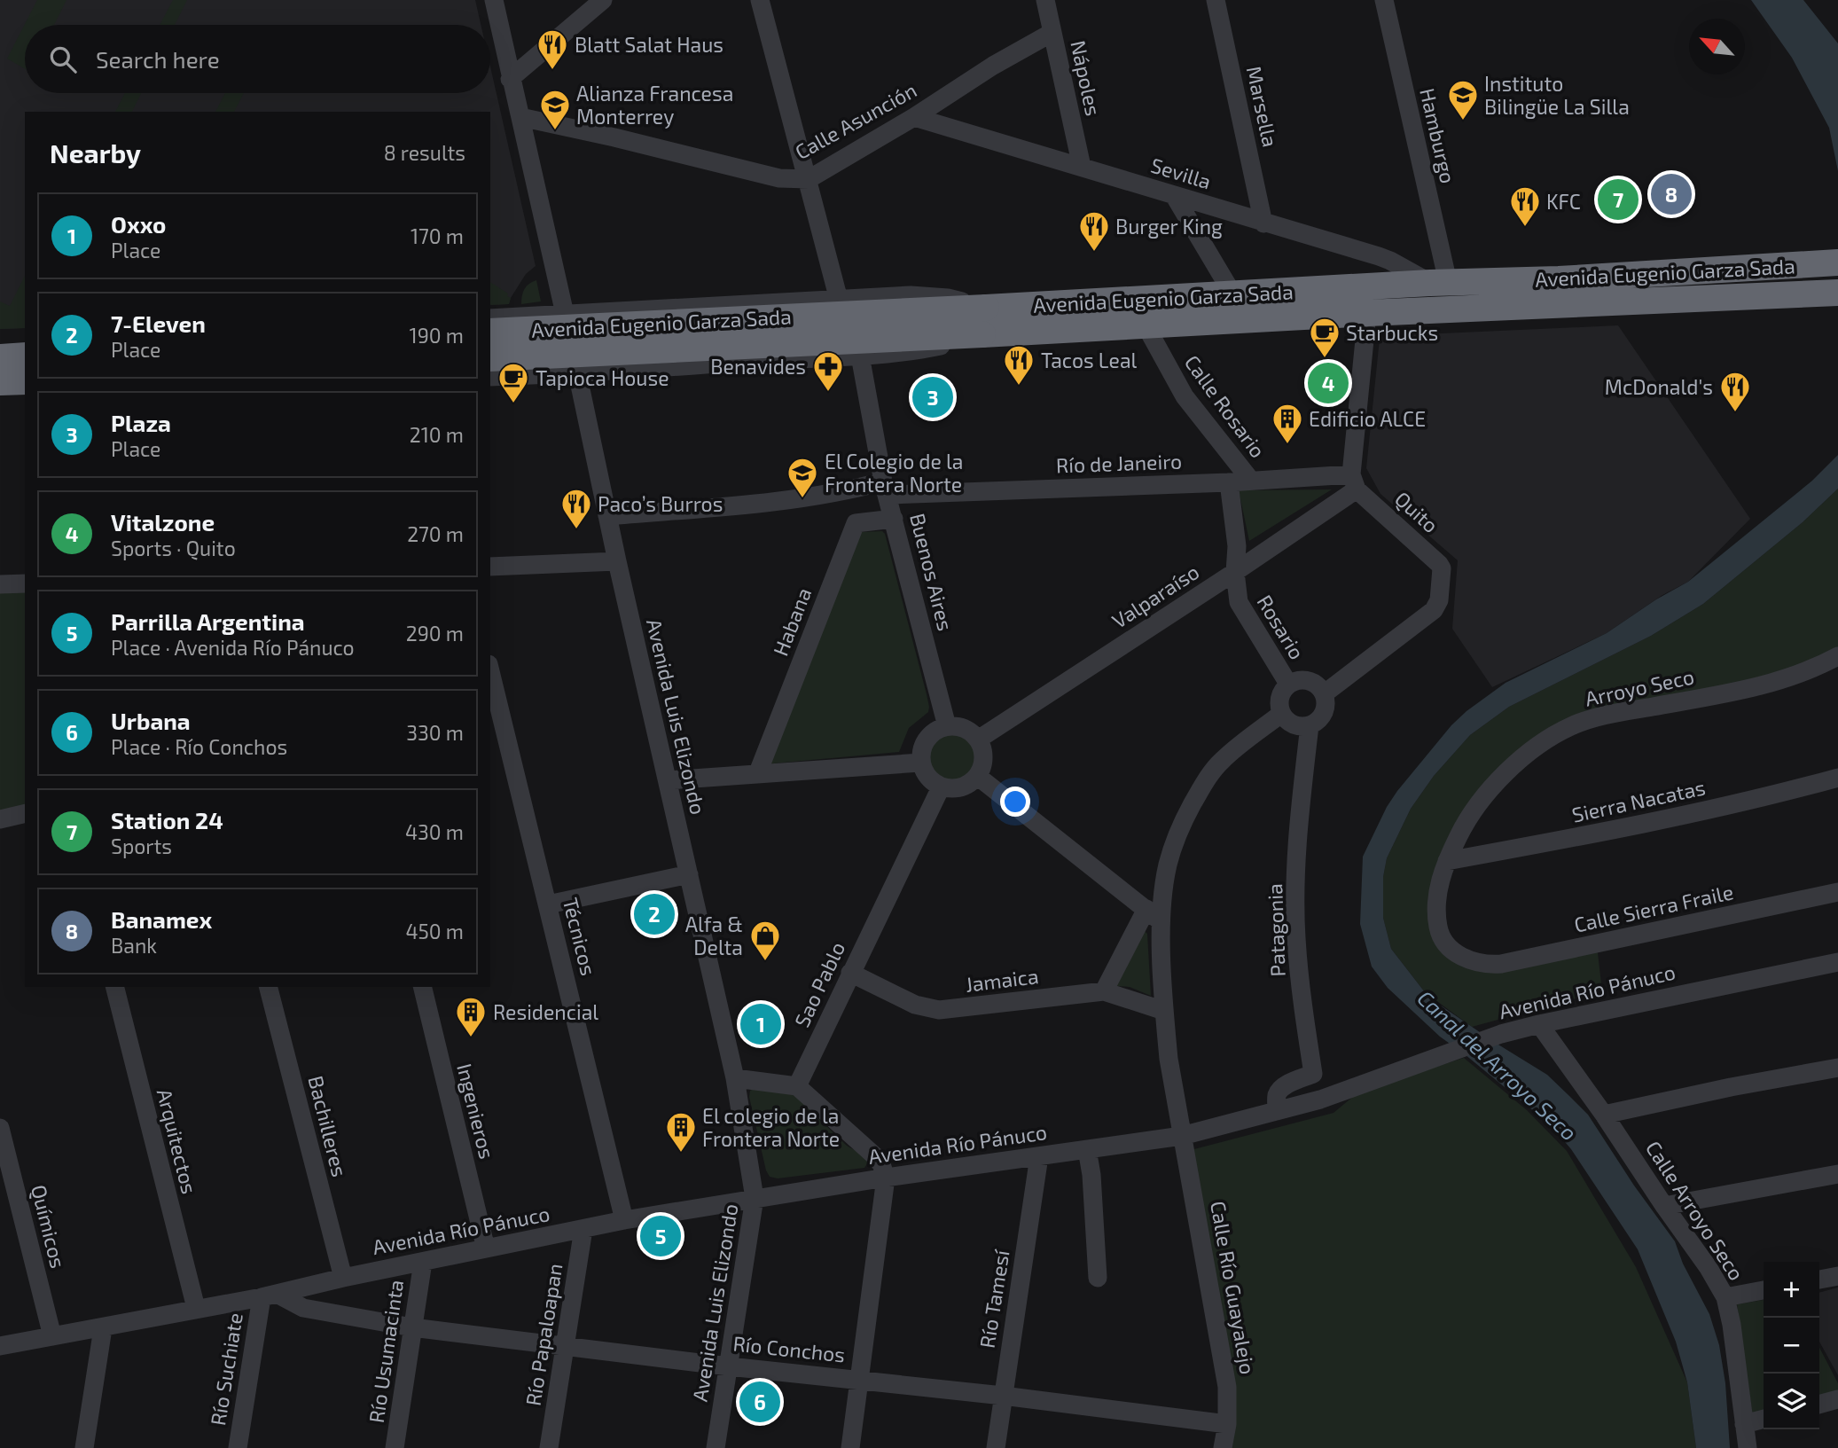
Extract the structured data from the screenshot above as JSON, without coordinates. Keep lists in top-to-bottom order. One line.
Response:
{"streets":{"highway":["Avenida Eugenio Garza Sada"],"street":["Nápoles","Marsella","Calle Asunción","Hamburgo","Sevilla","Calle Rosario","Río de Janeiro","Quito","Buenos Aires","Valparaíso","Habana","Rosario","Arroyo Seco","Avenida Luis Elizondo","Sierra Nacatas","Calle Sierra Fraile","Patagonia","Técnicos","Jamaica","Sao Pablo","Avenida Río Pánuco","Ingenieros","Bachilleres","Arquitectos","Calle Arroyo Seco","Químicos","Calle Río Guayalejo","Río Tamesí","Río Papaloapan","Río Conchos","Río Usumacinta","Río Suchiate"]},"crossings":[["Nápoles","Calle Asunción"],["Nápoles","Sevilla"],["Marsella","Sevilla"],["Calle Asunción","Sevilla"],["Calle Asunción","Avenida Luis Elizondo"],["Hamburgo","Sevilla"],["Hamburgo","Avenida Eugenio Garza Sada"],["Sevilla","Avenida Eugenio Garza Sada"],["Avenida Eugenio Garza Sada","Calle Rosario"],["Calle Rosario","Río de Janeiro"],["Río de Janeiro","Quito"],["Río de Janeiro","Buenos Aires"],["Río de Janeiro","Valparaíso"],["Río de Janeiro","Rosario"],["Río de Janeiro","Avenida Luis Elizondo"],["Quito","Valparaíso"],["Quito","Rosario"],["Quito","Patagonia"],["Quito","Calle Río Guayalejo"],["Buenos Aires","Valparaíso"],["Buenos Aires","Sao Pablo"],["Valparaíso","Rosario"],["Valparaíso","Sao Pablo"],["Rosario","Patagonia"],["Rosario","Calle Río Guayalejo"],["Arroyo Seco","Sierra Nacatas"],["Arroyo Seco","Calle Sierra Fraile"],["Avenida Luis Elizondo","Avenida Río Pánuco"],["Avenida Luis Elizondo","Río Conchos"],["Patagonia","Avenida Río Pánuco"],["Patagonia","Calle Río Guayalejo"],["Técnicos","Avenida Río Pánuco"],["Jamaica","Sao Pablo"],["Jamaica","Calle Río Guayalejo"],["Avenida Río Pánuco","Ingenieros"],["Avenida Río Pánuco","Bachilleres"],["Avenida Río Pánuco","Arquitectos"],["Avenida Río Pánuco","Calle Arroyo Seco"],["Avenida Río Pánuco","Químicos"],["Avenida Río Pánuco","Calle Río Guayalejo"],["Avenida Río Pánuco","Río Tamesí"],["Avenida Río Pánuco","Río Papaloapan"],["Avenida Río Pánuco","Río Conchos"],["Avenida Río Pánuco","Río Usumacinta"],["Avenida Río Pánuco","Río Suchiate"],["Calle Río Guayalejo","Río Conchos"],["Río Tamesí","Río Conchos"],["Río Papaloapan","Río Conchos"],["Río Conchos","Río Usumacinta"],["Río Conchos","Río Suchiate"]],"water":["Canal del Arroyo Seco"],"places":{"restaurant":["Blatt Salat Haus","KFC","Burger King","Tacos Leal","McDonald's","Paco’s Burros"],"school or university":["Instituto Bilingüe La Silla","Alianza Francesa Monterrey","El Colegio de la Frontera Norte"],"cafe":["Starbucks","Tapioca House"],"pharmacy":["Benavides"],"building":["Edificio ALCE","Residencial","El colegio de la Frontera Norte"],"shop":["Alfa & Delta"]},"north":"top left","page":{"search":"Search here","heading":["Nearby","8 results"],"pins":["8","7","4","3","2","1","5","6"],"list":[{"mark":"1","name":"Oxxo","note":"Place","value":"170 m"},{"mark":"2","name":"7-Eleven","note":"Place","value":"190 m"},{"mark":"3","name":"Plaza","note":"Place","value":"210 m"},{"mark":"4","name":"Vitalzone","note":"Sports · Quito","value":"270 m"},{"mark":"5","name":"Parrilla Argentina","note":"Place · Avenida Río Pánuco","value":"290 m"},{"mark":"6","name":"Urbana","note":"Place · Río Conchos","value":"330 m"},{"mark":"7","name":"Station 24","note":"Sports","value":"430 m"},{"mark":"8","name":"Banamex","note":"Bank","value":"450 m"}],"map_buttons":["+","−"]}}
